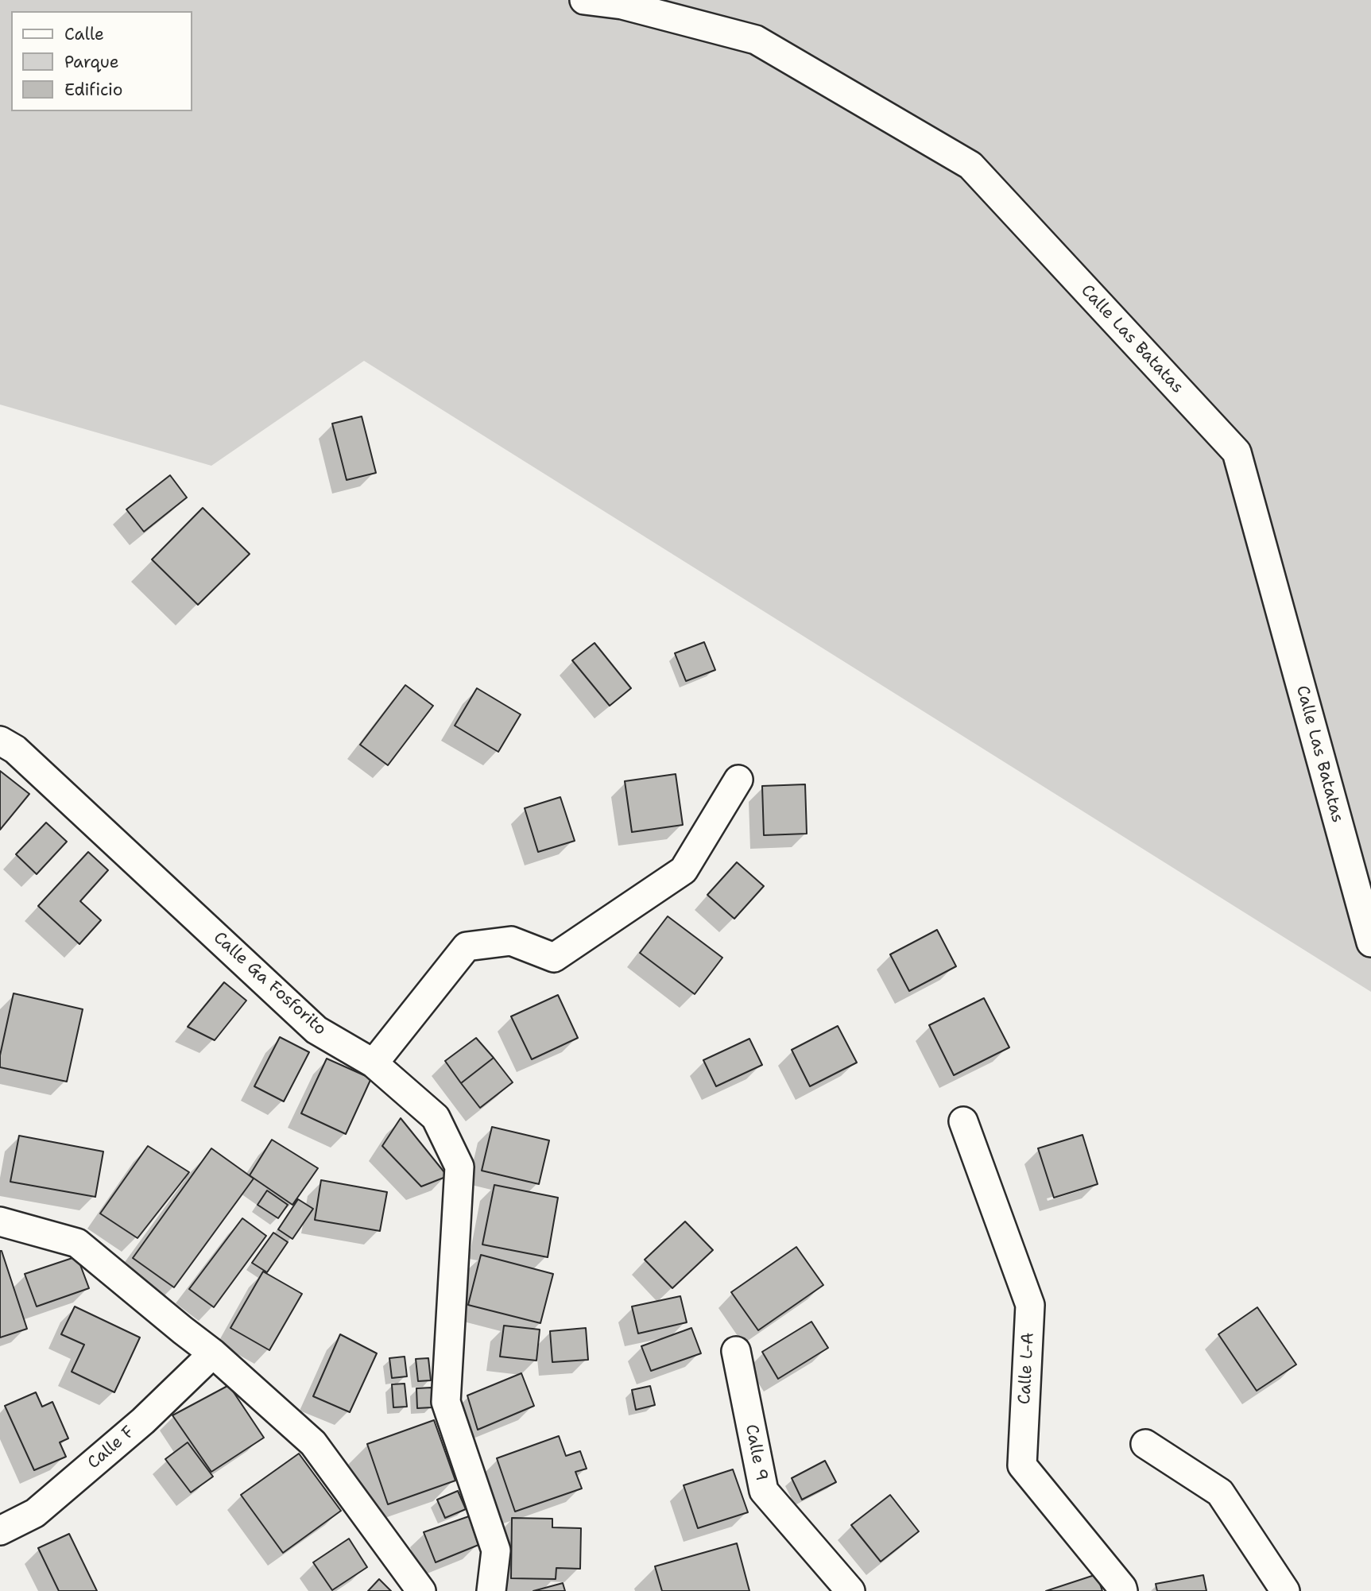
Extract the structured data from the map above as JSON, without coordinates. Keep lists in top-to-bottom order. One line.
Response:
{"streets":{"street":["Calle Las Batatas","Calle Ga Fosforito","Calle L-A","Calle F","Calle 9"]},"legend":["Calle","Parque","Edificio"]}
